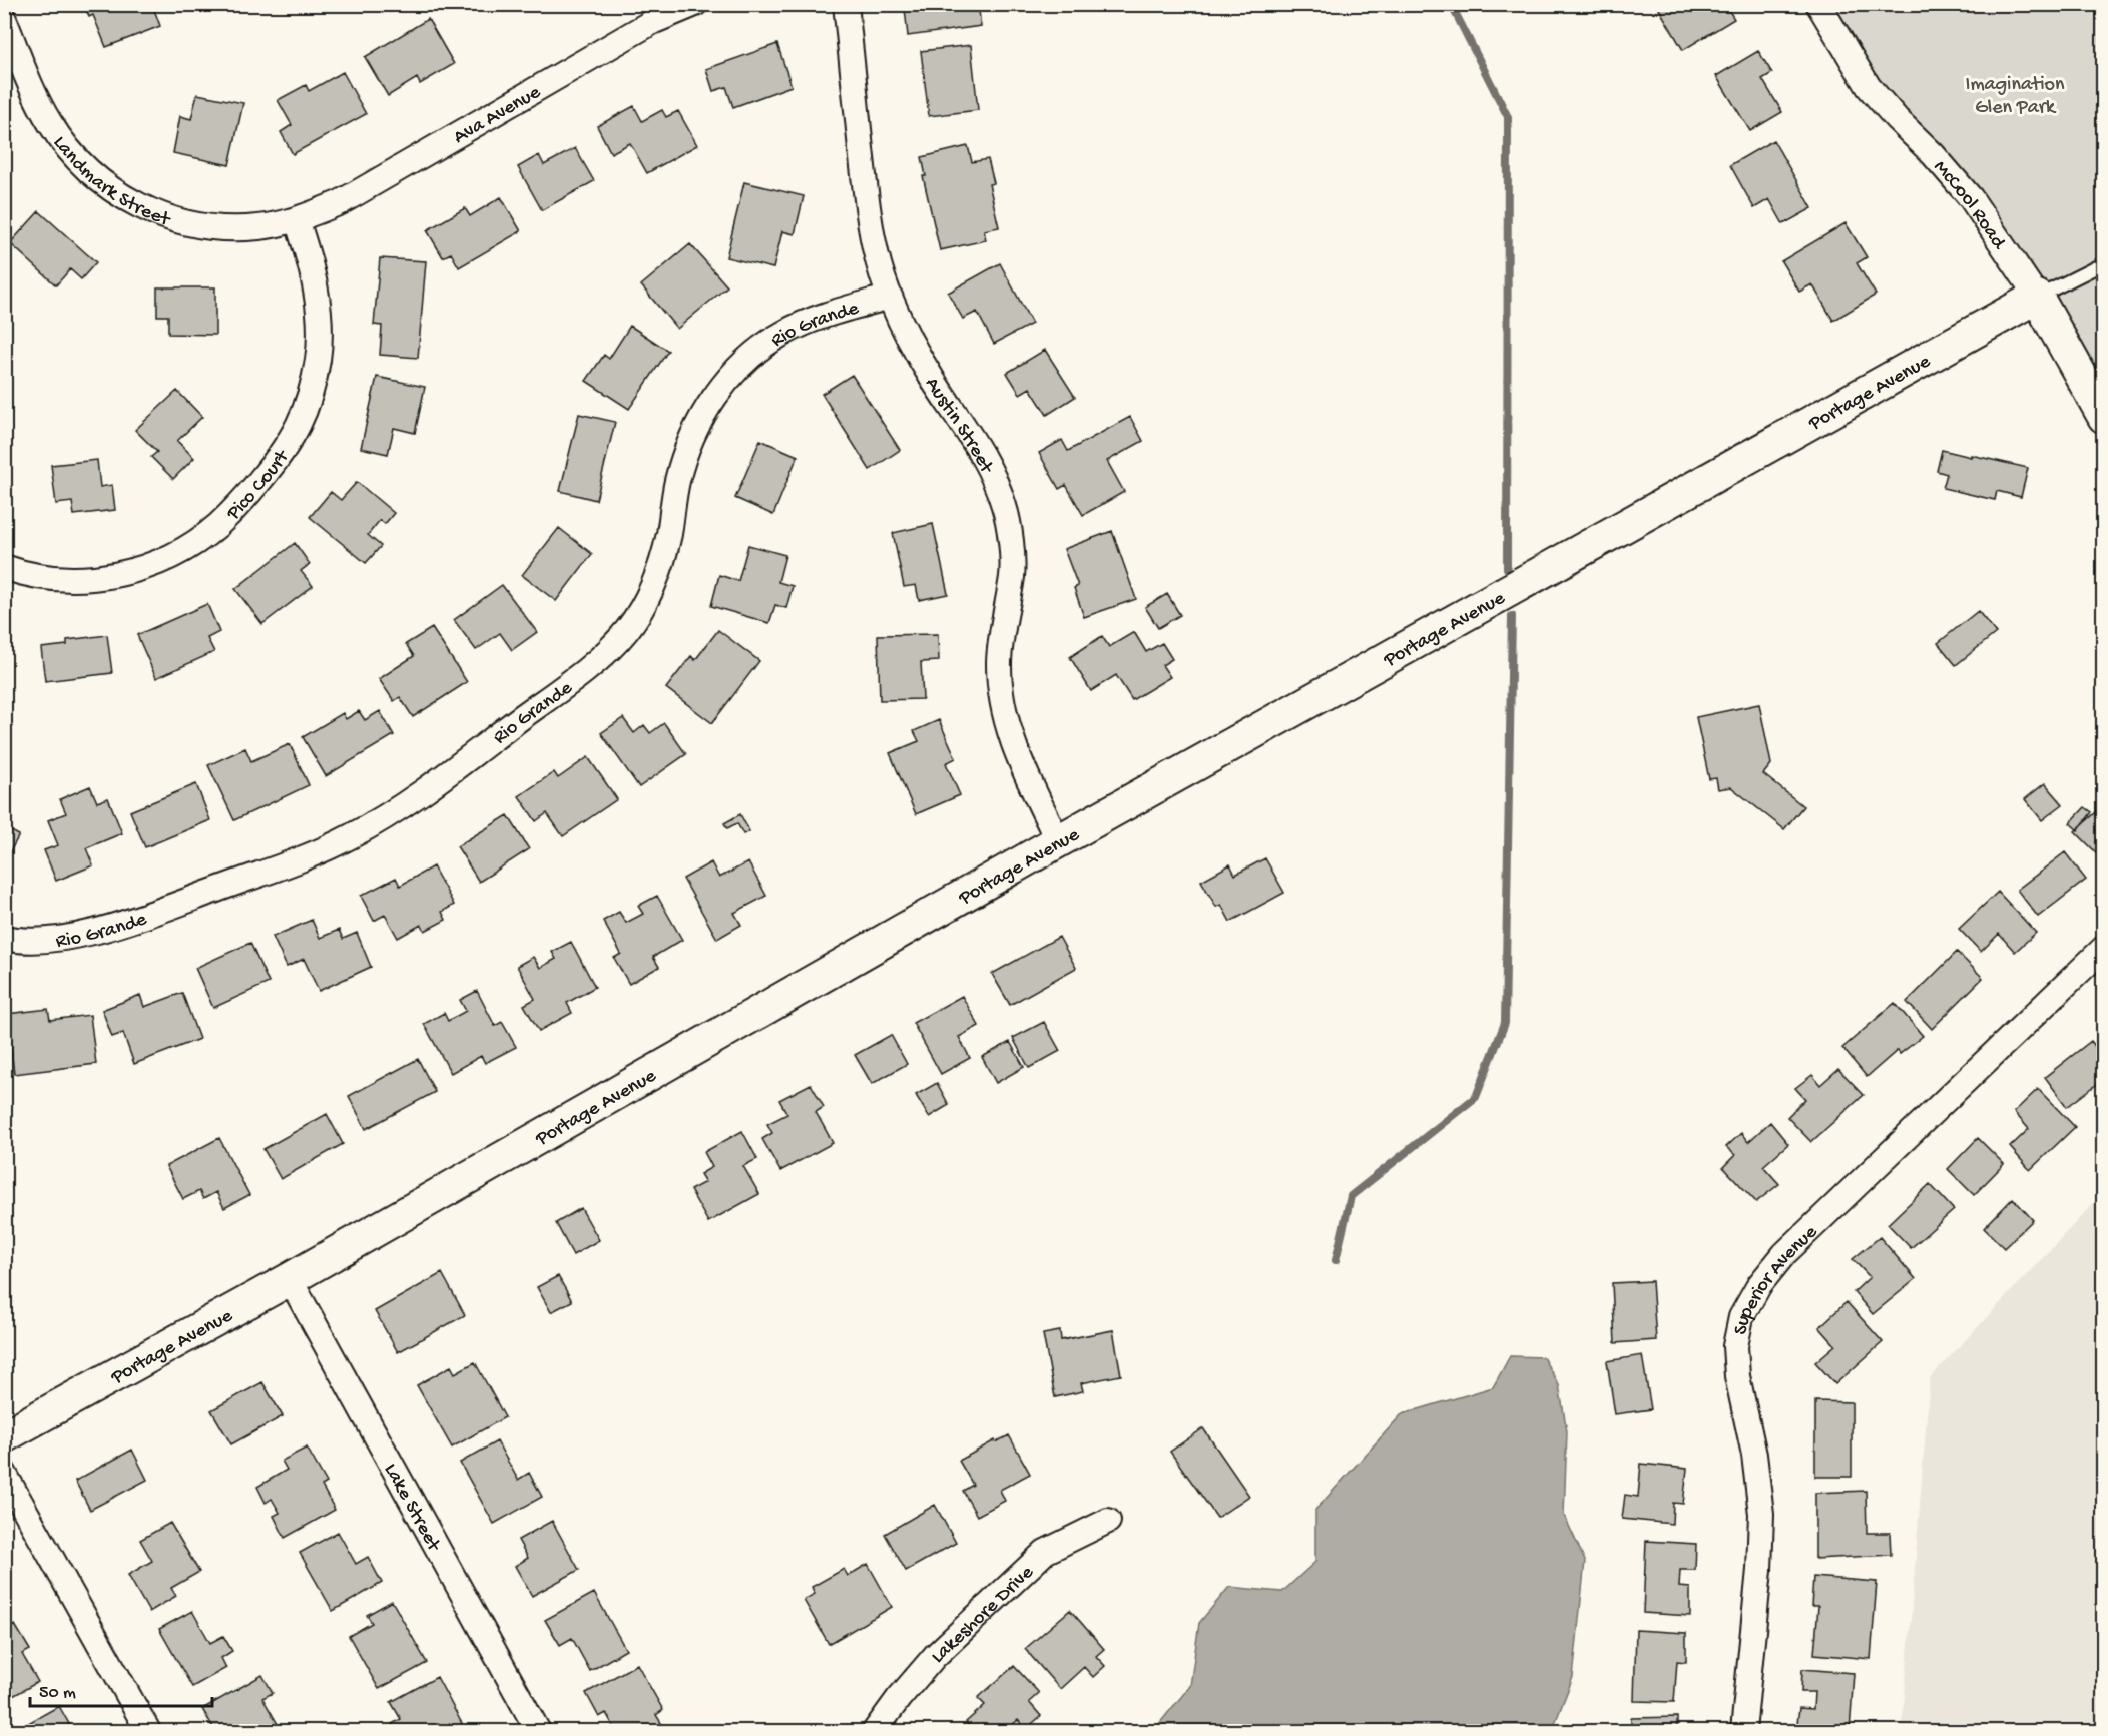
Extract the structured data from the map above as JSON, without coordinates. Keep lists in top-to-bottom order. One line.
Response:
{"streets":{"street":["Ava Avenue","Landmark Street","McCool Road","Rio Grande","Portage Avenue","Austin Street","Pico Court","Superior Avenue","Lake Street","Lakeshore Drive"]},"crossings":[["Ava Avenue","Landmark Street"],["Ava Avenue","Pico Court"],["Landmark Street","Pico Court"],["McCool Road","Portage Avenue"],["Rio Grande","Austin Street"],["Portage Avenue","Austin Street"],["Portage Avenue","Lake Street"]],"parks":["Imagination Glen Park"],"scale_bar":"50 m"}
